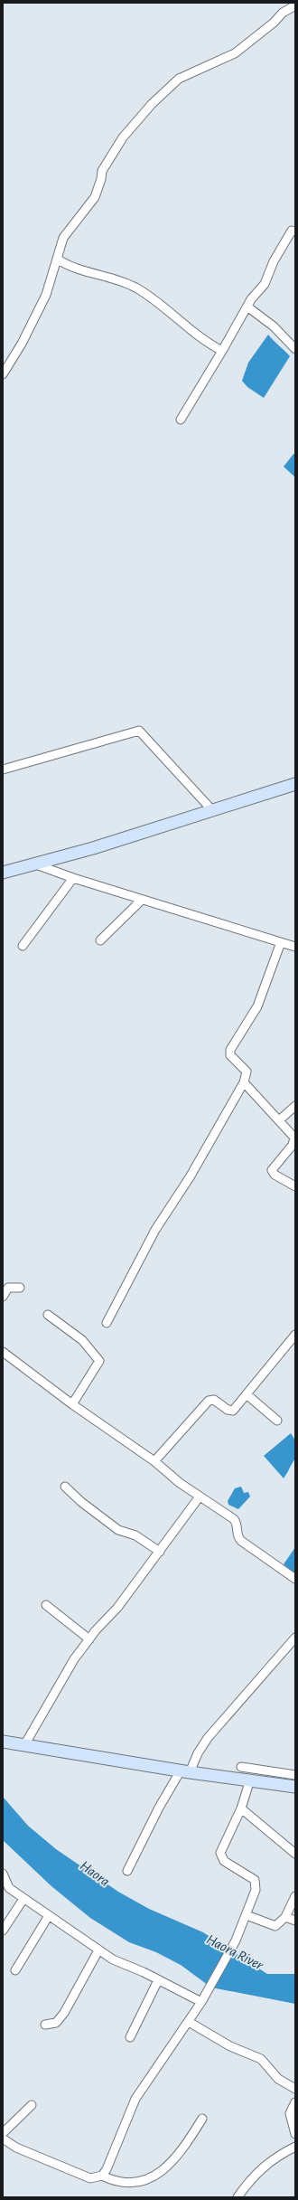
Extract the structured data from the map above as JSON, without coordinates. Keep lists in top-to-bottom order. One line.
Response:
{"water":["Haora","Haora River"]}
